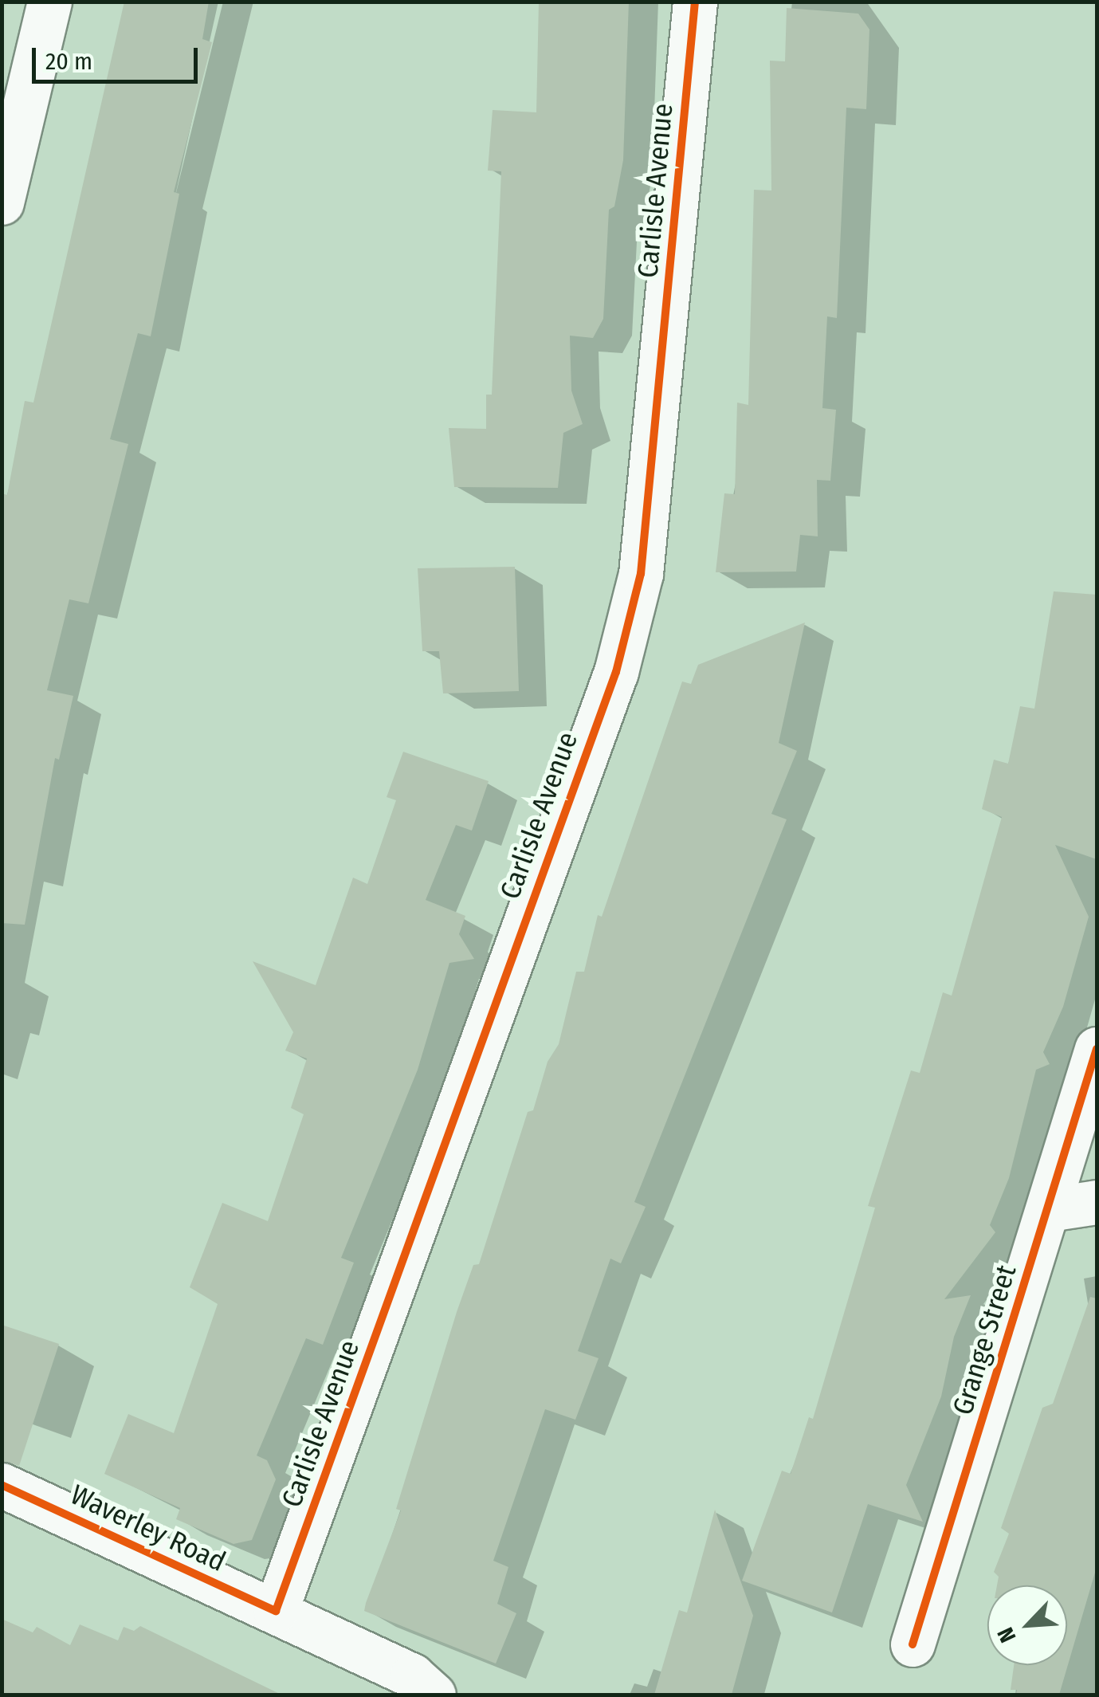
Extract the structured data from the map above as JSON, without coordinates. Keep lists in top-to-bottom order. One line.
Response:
{"streets":{"street":["Carlisle Avenue","Grange Street","Waverley Road"]},"crossings":[["Carlisle Avenue","Waverley Road"]],"scale_bar":"20 m","north":"bottom left"}
